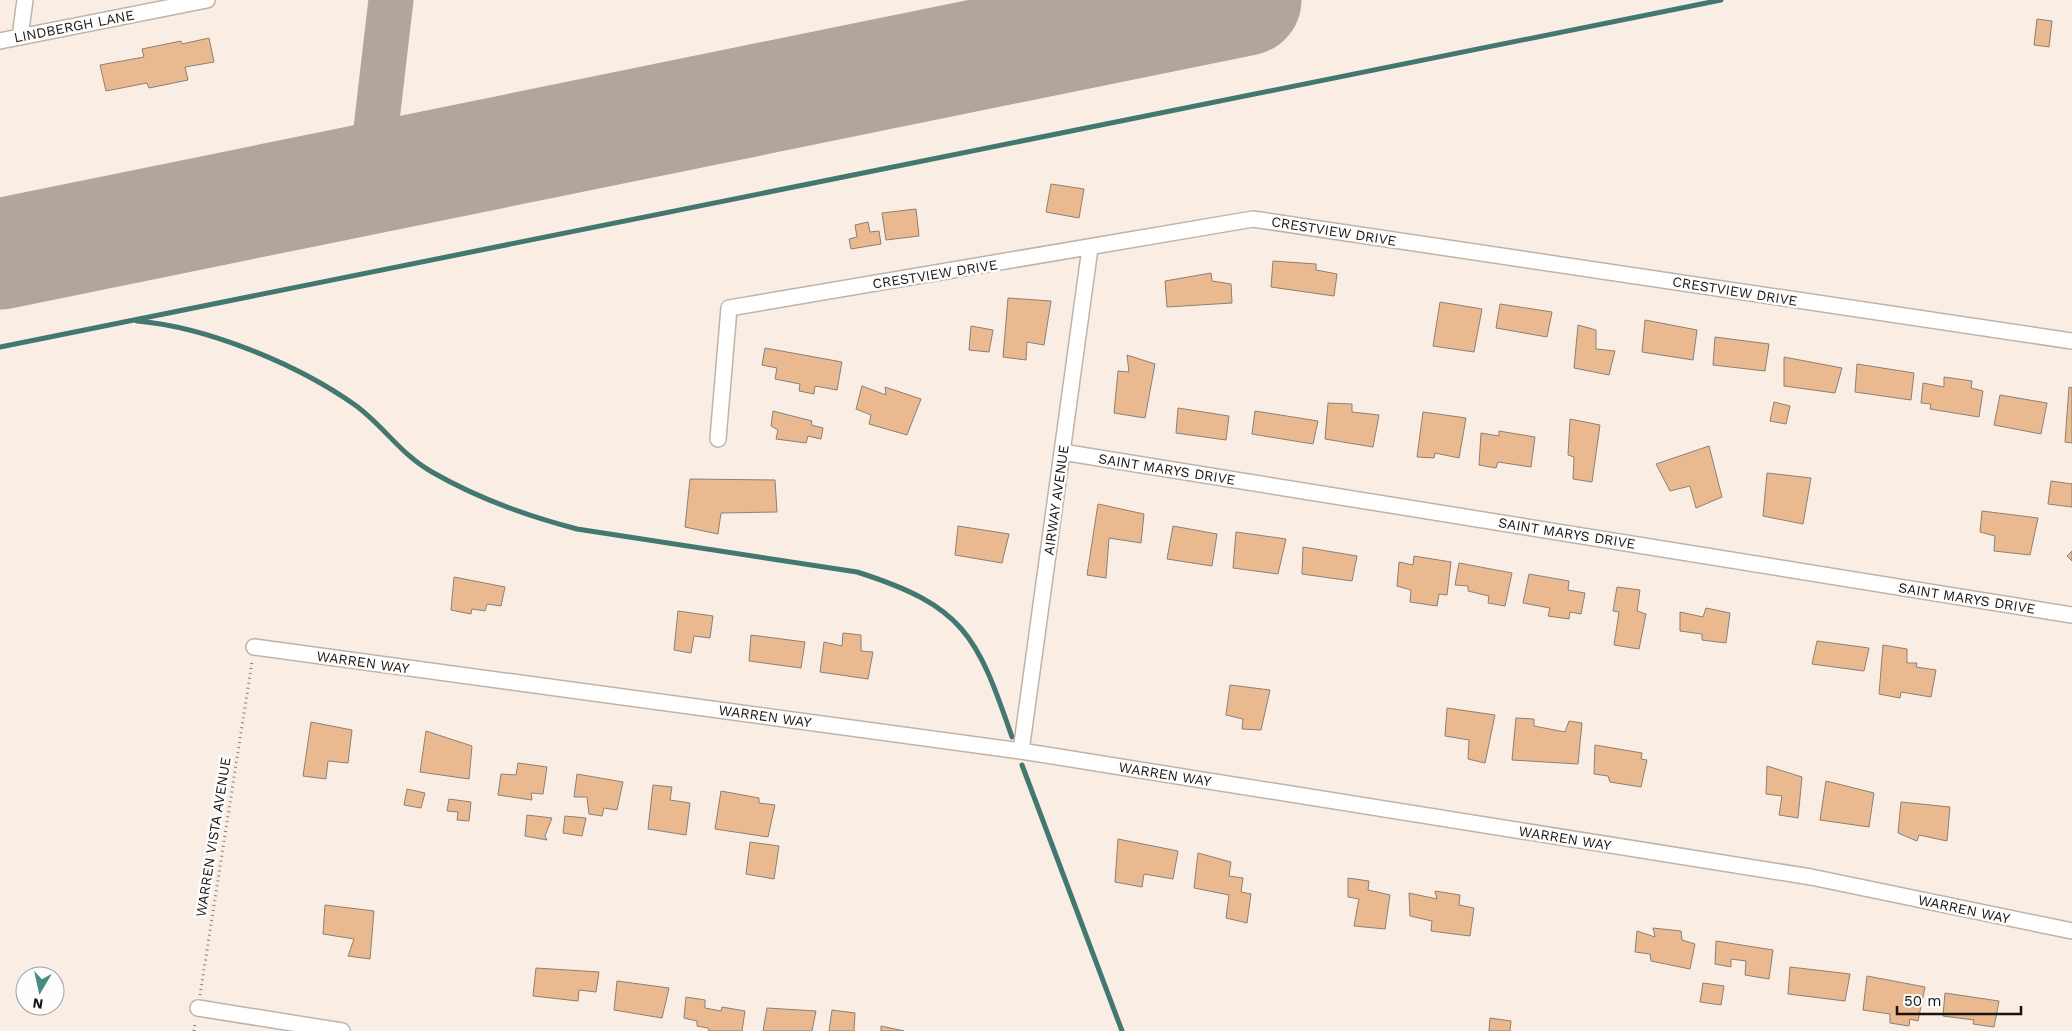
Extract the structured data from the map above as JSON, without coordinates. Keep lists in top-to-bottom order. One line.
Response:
{"streets":{"street":["LINDBERGH LANE","CRESTVIEW DRIVE","SAINT MARYS DRIVE","AIRWAY AVENUE","WARREN WAY"],"path":["WARREN VISTA AVENUE"]},"crossings":[["CRESTVIEW DRIVE","AIRWAY AVENUE"],["SAINT MARYS DRIVE","AIRWAY AVENUE"],["AIRWAY AVENUE","WARREN WAY"],["WARREN WAY","WARREN VISTA AVENUE"]],"scale_bar":"50 m","north":"bottom"}
